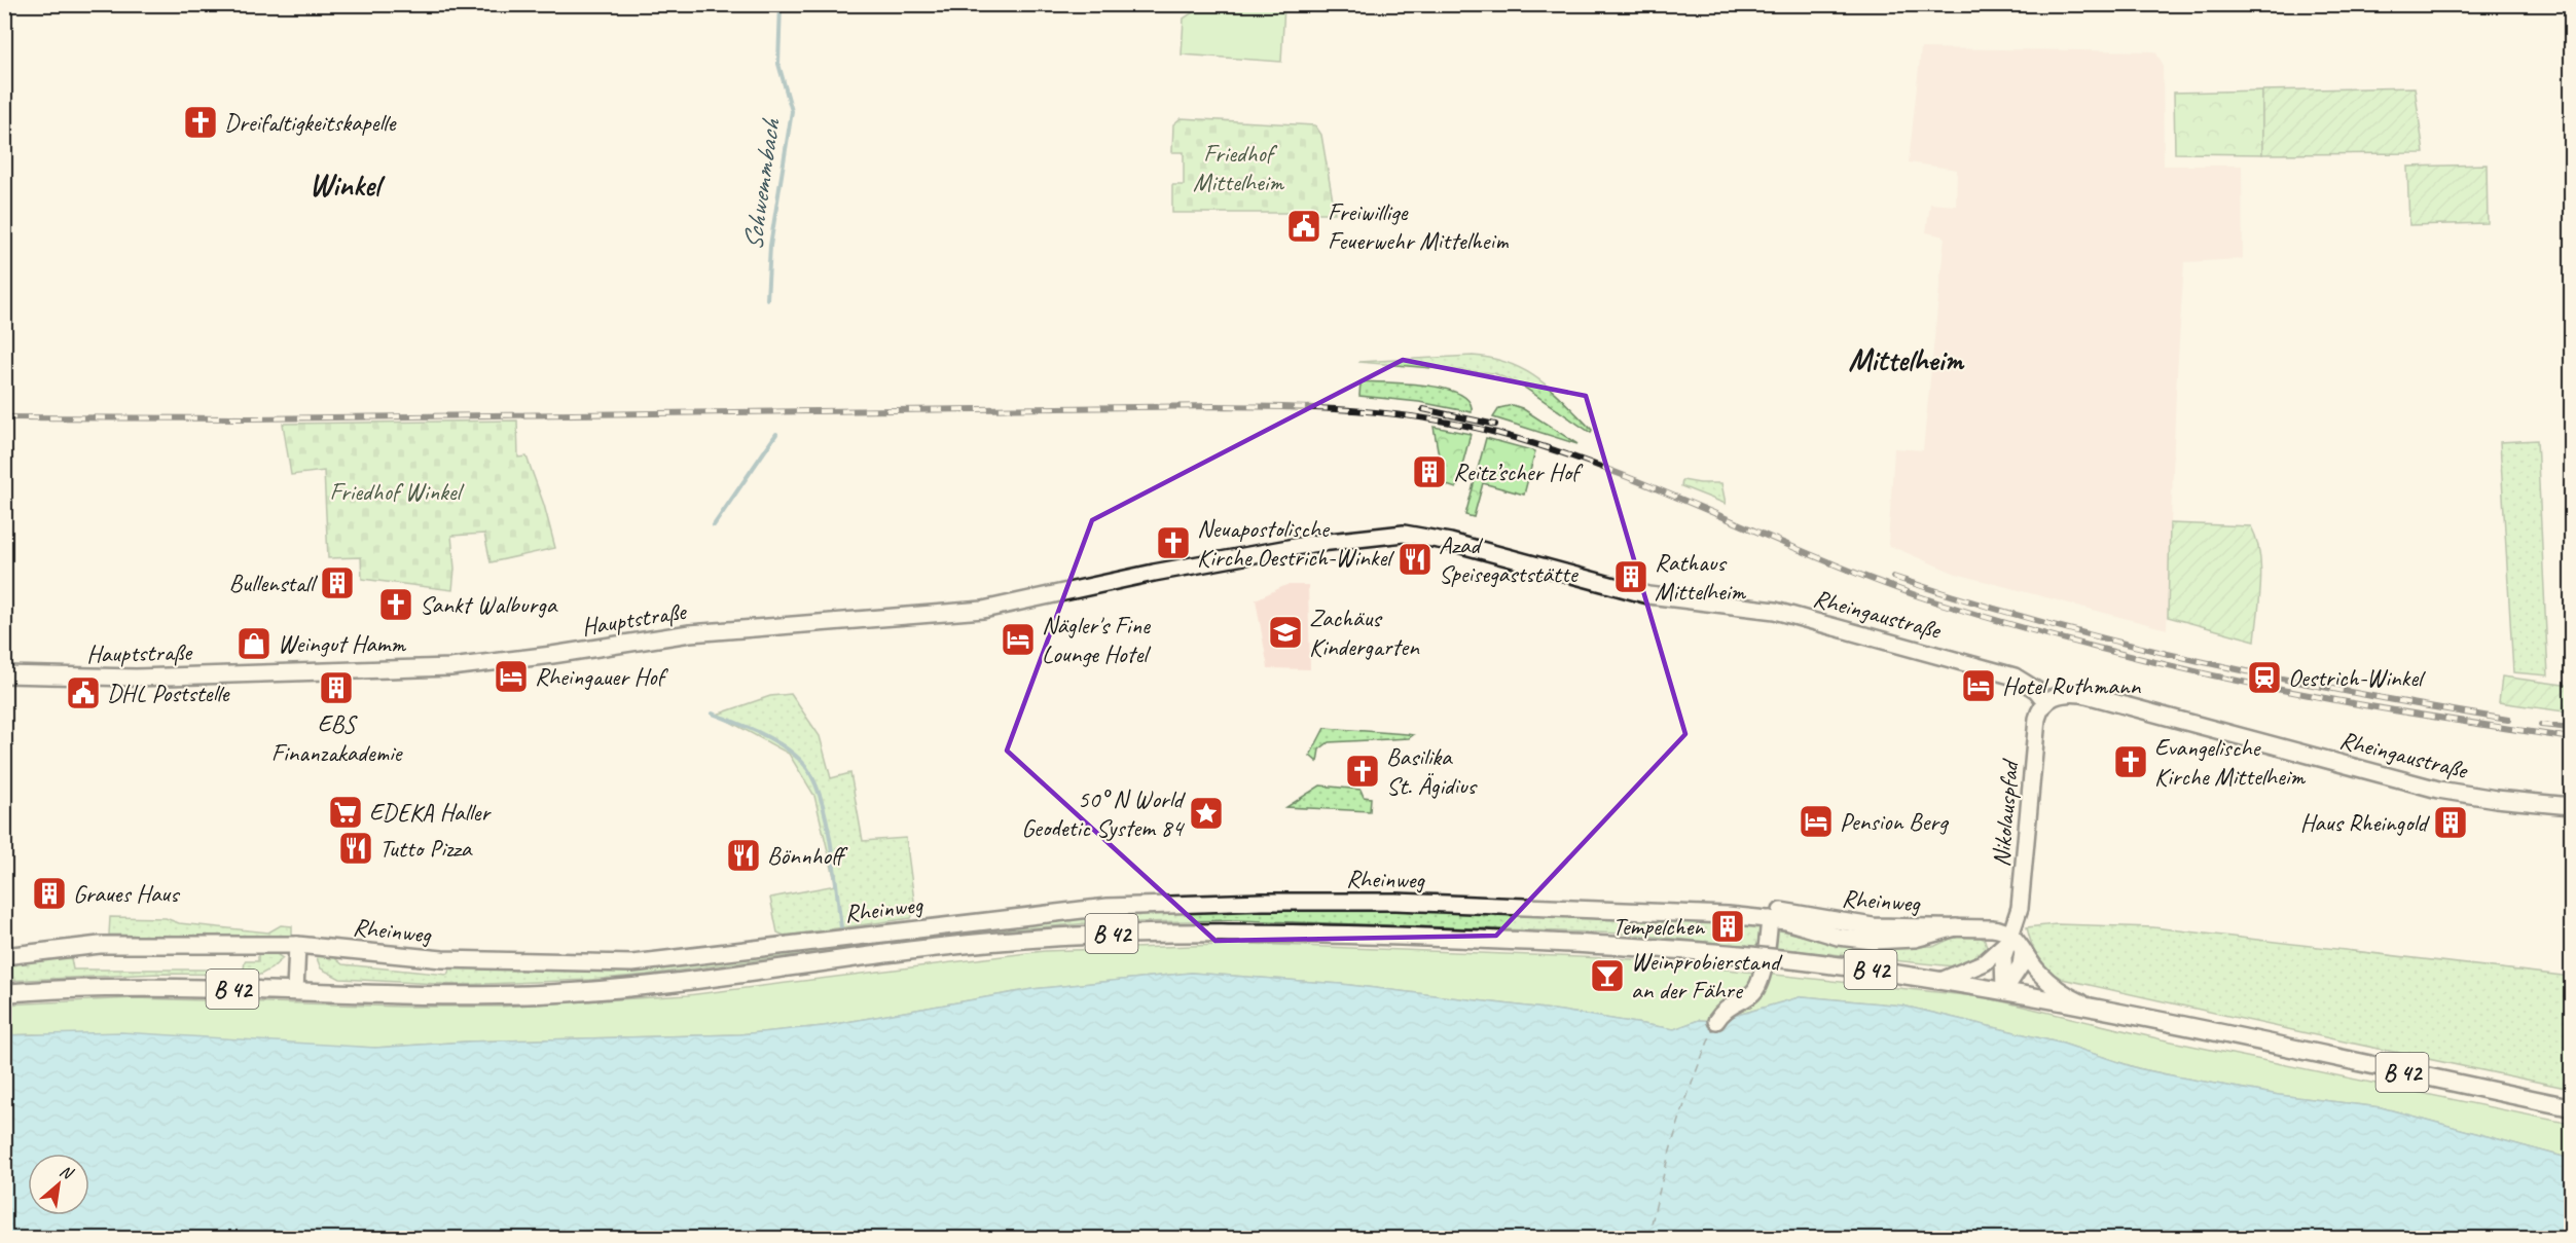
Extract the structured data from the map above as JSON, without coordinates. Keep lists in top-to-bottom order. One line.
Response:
{"streets":{"main road":["Rheingaustraße","Hauptstraße","Nikolauspfad","Rheinweg","B 42"]},"crossings":[["Rheingaustraße","Hauptstraße"],["Rheingaustraße","Nikolauspfad"],["Nikolauspfad","Rheinweg"],["Nikolauspfad","B 42"]],"districts":["Winkel","Mittelheim"],"water":["Schwemmbach"],"parks":["Friedhof Mittelheim","Friedhof Winkel"],"places":{"church":["Dreifaltigkeitskapelle","Neuapostolische Kirche Oestrich-Winkel","Sankt Walburga","Evangelische Kirche Mittelheim","Basilika St. Ägidius"],"public building":["Freiwillige Feuerwehr Mittelheim","DHL Poststelle"],"building":["Reitz’scher Hof","Rathaus Mittelheim","Bullenstall","EBS Finanzakademie","Haus Rheingold","Graues Haus","Tempelchen"],"restaurant":["Azad Speisegaststätte","Tutto Pizza","Bönnhoff"],"school or university":["Zachäus Kindergarten"],"hotel":["Nägler's Fine Lounge Hotel","Rheingauer Hof","Hotel Ruthmann","Pension Berg"],"shop":["Weingut Hamm"],"station":["Oestrich-Winkel"],"supermarket":["EDEKA Haller"],"place":["50° N World Geodetic System 84"],"bar":["Weinprobierstand an der Fähre"]},"north":"top right"}
